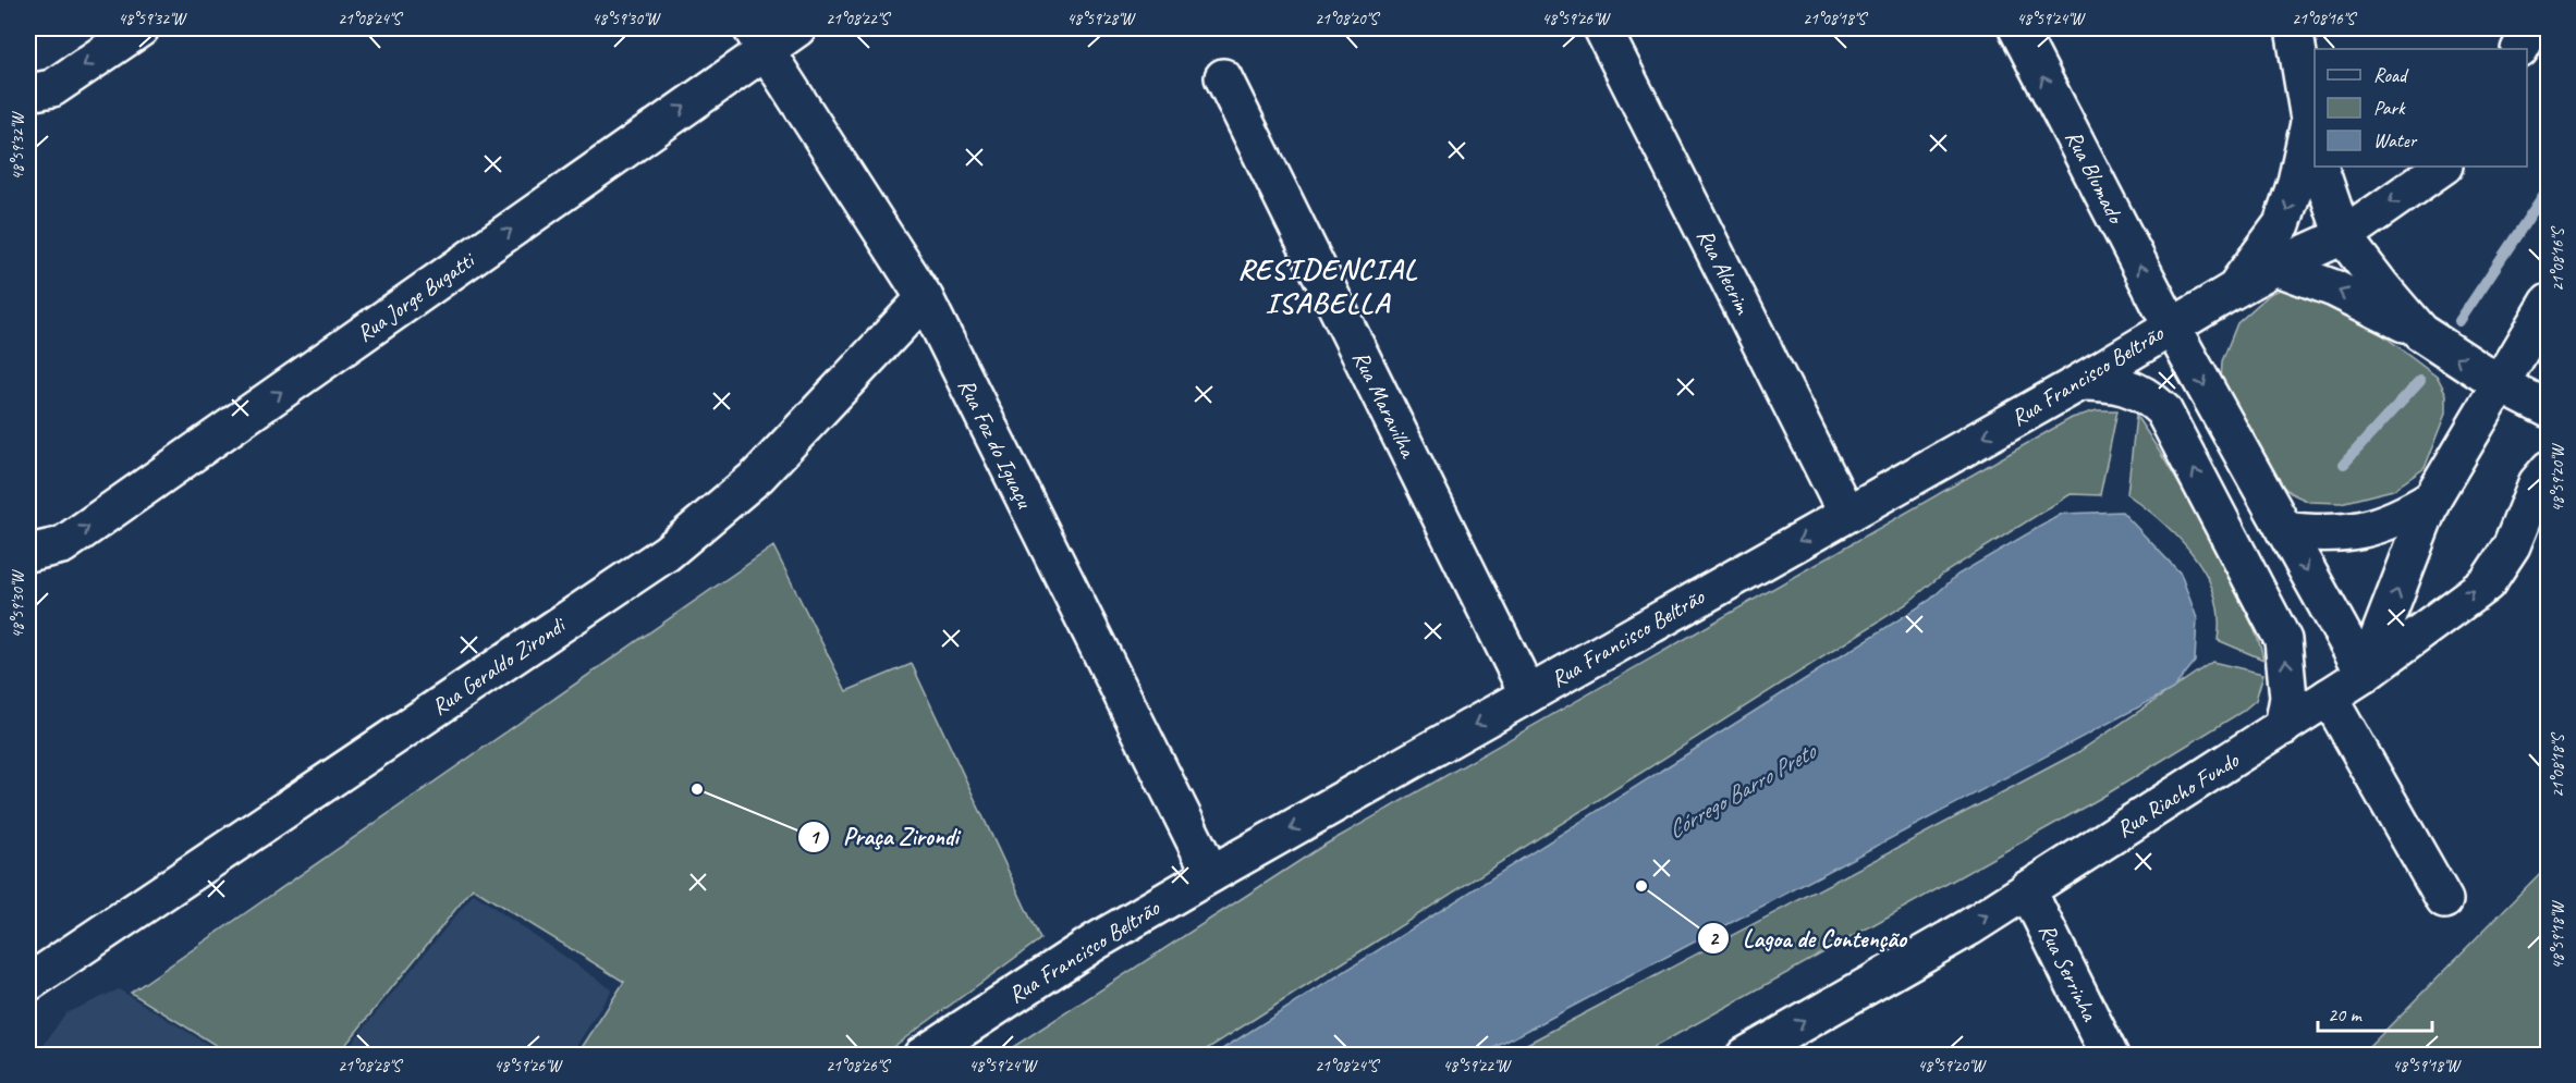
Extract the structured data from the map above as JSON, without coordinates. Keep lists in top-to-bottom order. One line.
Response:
{"streets":{"street":["Rua Blumado","Rua Alecrim","Rua Jorge Bugatti","Rua Francisco Beltrão","Rua Maravilha","Rua Foz do Iguaçu","Rua Geraldo Zirondi","Rua Riacho Fundo","Rua Serrinha"]},"crossings":[["Rua Blumado","Rua Francisco Beltrão"],["Rua Blumado","Rua Riacho Fundo"],["Rua Alecrim","Rua Francisco Beltrão"],["Rua Jorge Bugatti","Rua Foz do Iguaçu"],["Rua Francisco Beltrão","Rua Maravilha"],["Rua Francisco Beltrão","Rua Foz do Iguaçu"],["Rua Foz do Iguaçu","Rua Geraldo Zirondi"],["Rua Riacho Fundo","Rua Serrinha"]],"one_way":["Rua Jorge Bugatti","Rua Francisco Beltrão","Rua Riacho Fundo"],"districts":["RESIDENCIAL ISABELLA"],"water":["Córrego Barro Preto"],"places":["Praça Zirondi","Lagoa de Contenção"],"legend":["Road","Park","Water"],"scale_bar":"20 m","coordinates":["48°59'32\"W","21°08'24\"S","48°59'30\"W","21°08'22\"S","48°59'28\"W","21°08'20\"S","48°59'26\"W","21°08'18\"S","48°59'24\"W","21°08'16\"S","48°59'20\"W","48°59'18\"W","21°08'28\"S","21°08'26\"S","48°59'22\"W"]}
